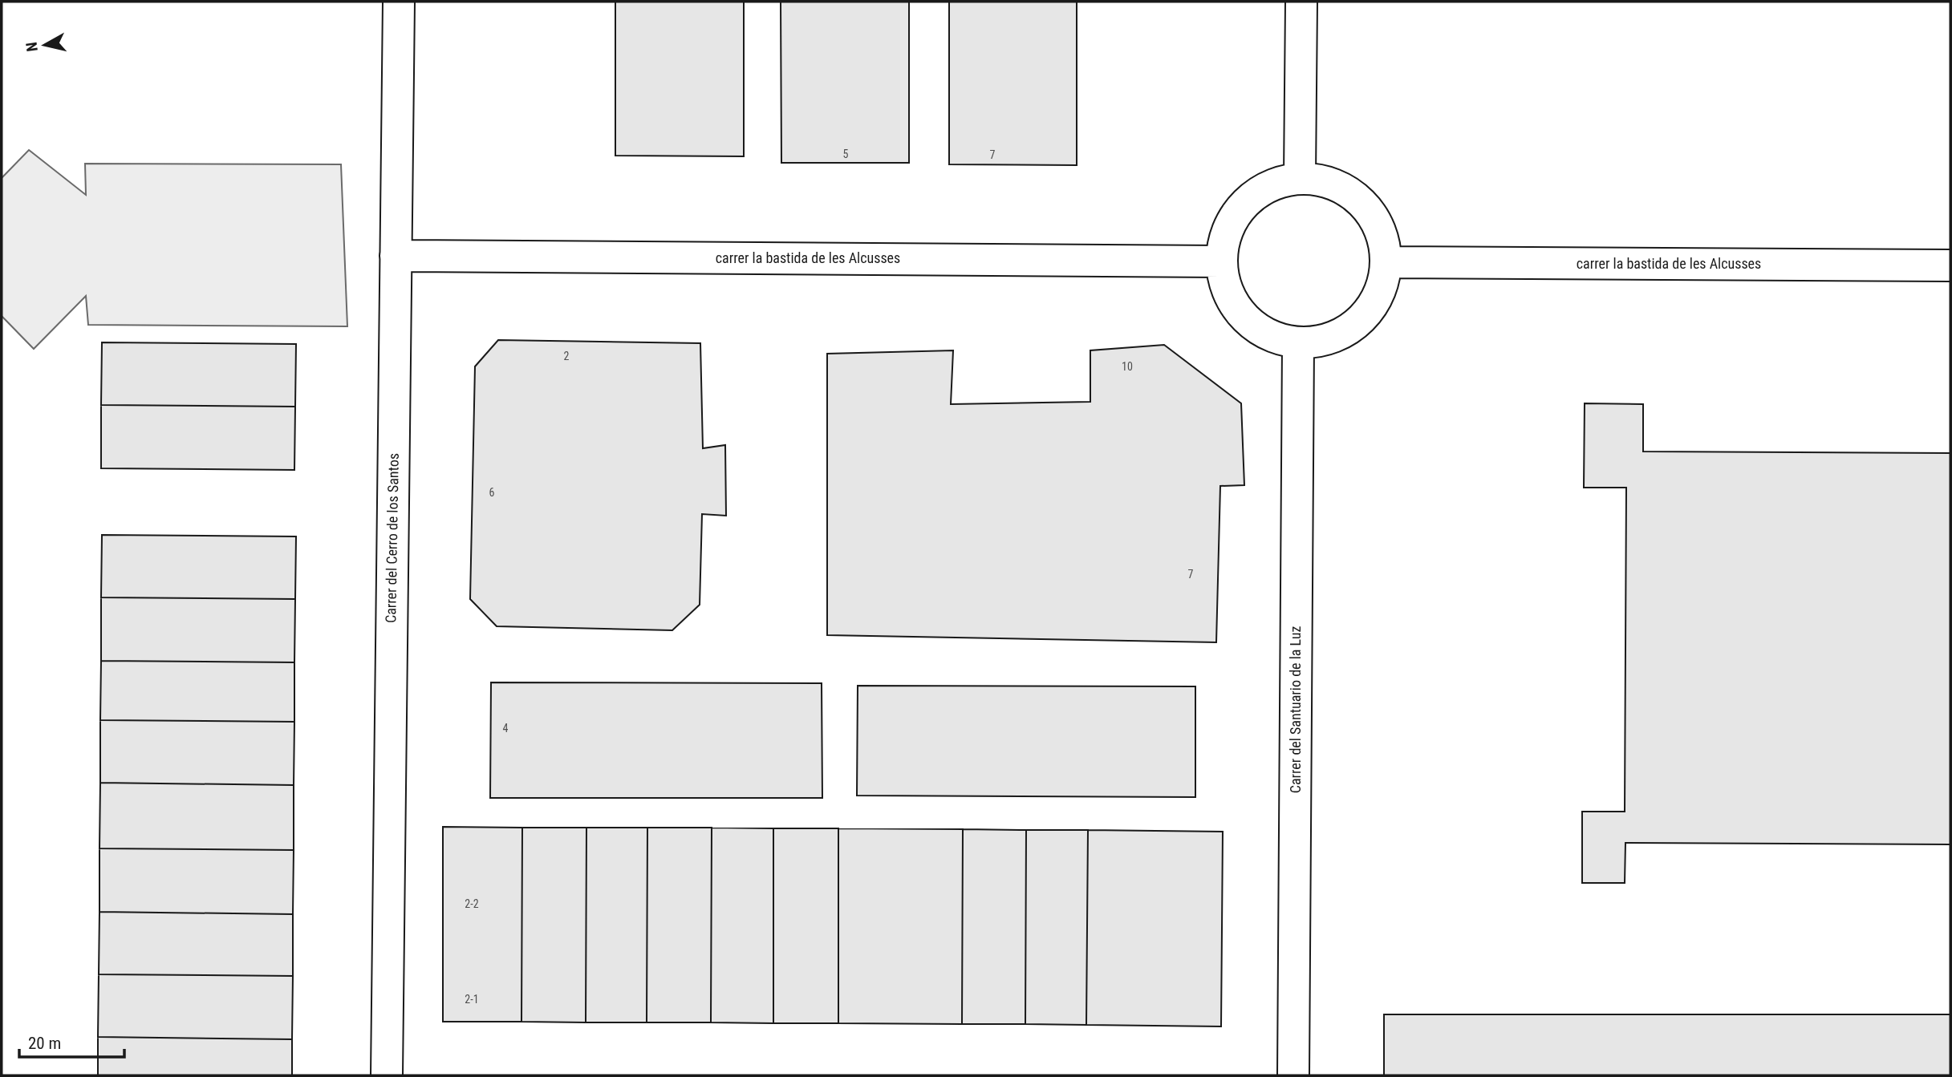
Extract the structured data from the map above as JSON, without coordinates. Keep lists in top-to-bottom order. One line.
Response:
{"streets":{"street":["carrer la bastida de les Alcusses","Carrer del Cerro de los Santos","Carrer del Santuario de la Luz"]},"crossings":[["carrer la bastida de les Alcusses","Carrer del Cerro de los Santos"],["carrer la bastida de les Alcusses","Carrer del Santuario de la Luz"]],"house_numbers":["5","7","2","10","6","7","4","2-2","2-1"],"scale_bar":"20 m","north":"left"}
